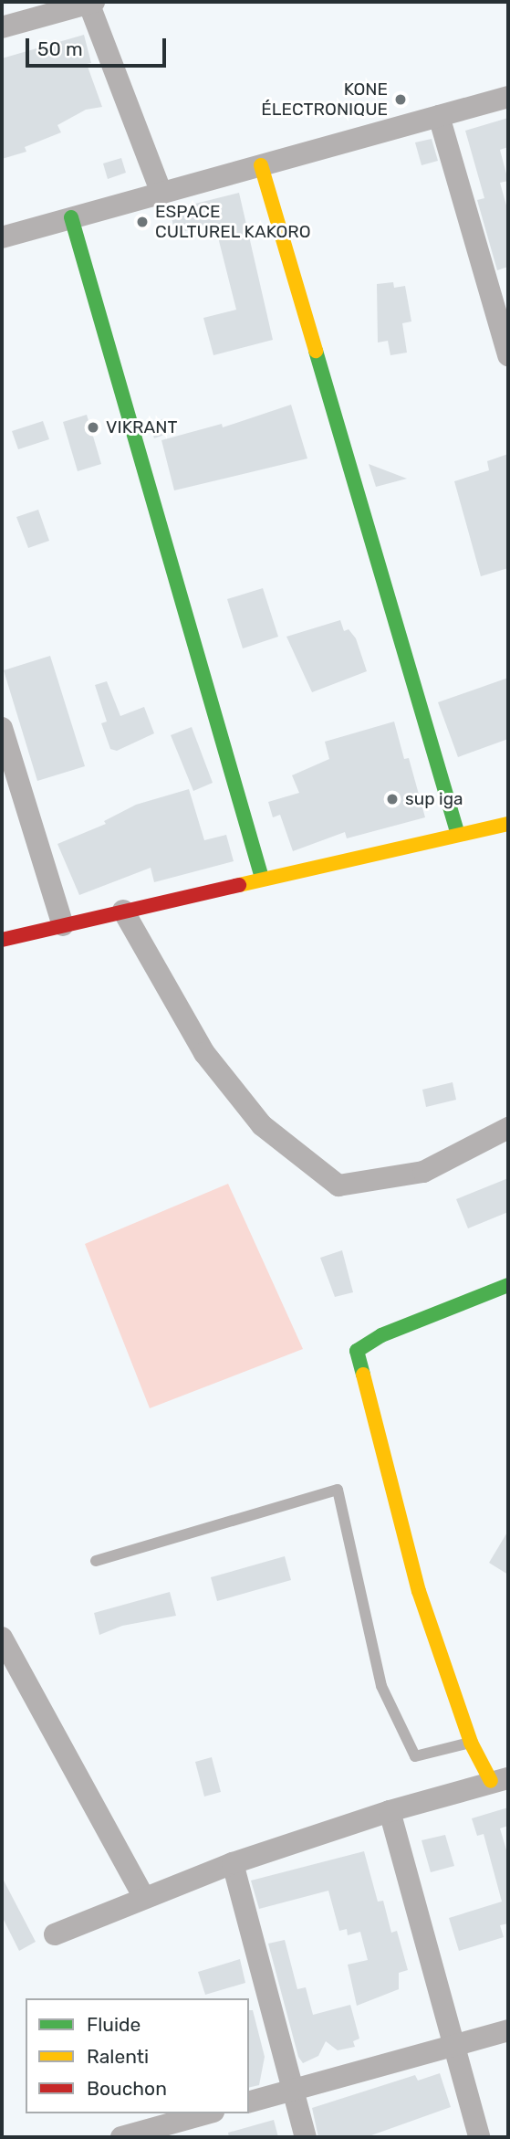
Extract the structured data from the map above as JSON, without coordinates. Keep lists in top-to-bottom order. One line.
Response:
{"places":["KONE ÉLECTRONIQUE","ESPACE CULTUREL KAKORO","VIKRANT","sup iga"],"legend":["Fluide","Ralenti","Bouchon"],"scale_bar":"50 m"}
